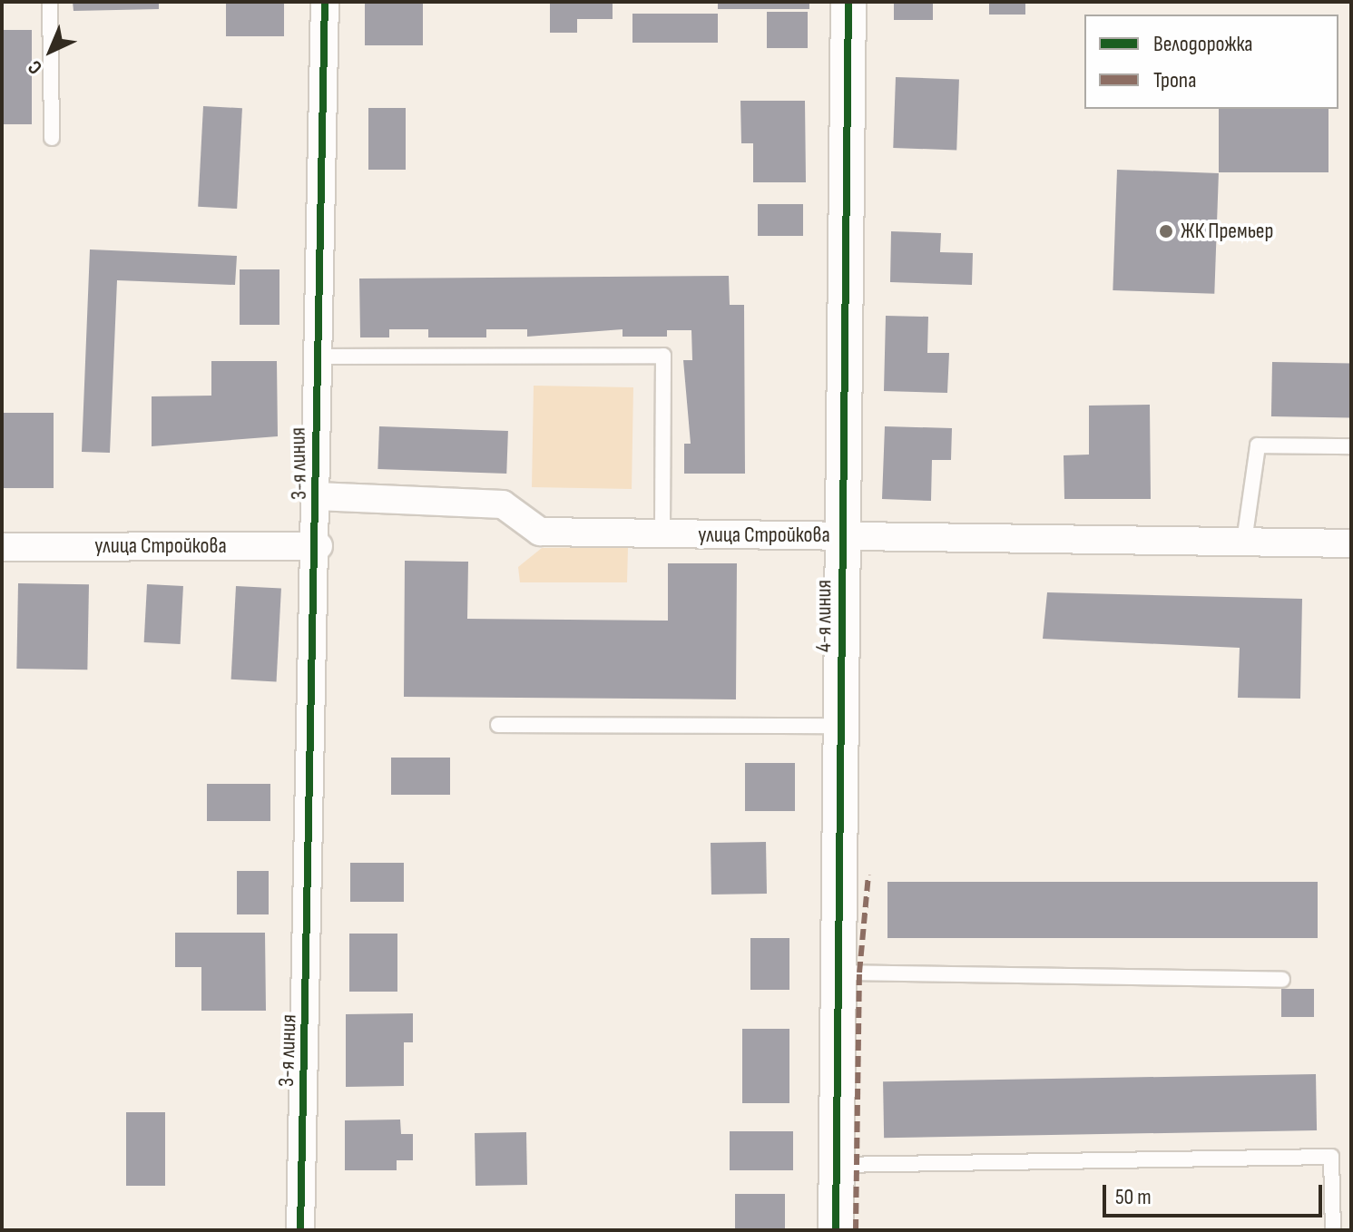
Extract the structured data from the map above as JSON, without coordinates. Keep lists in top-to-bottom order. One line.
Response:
{"streets":{"street":["3-я линия","улица Стройкова","4-я линия"]},"crossings":[["3-я линия","улица Стройкова"],["улица Стройкова","4-я линия"]],"places":["ЖК Премьер"],"legend":["Велодорожка","Тропа"],"scale_bar":"50 m","north":"bottom left"}
